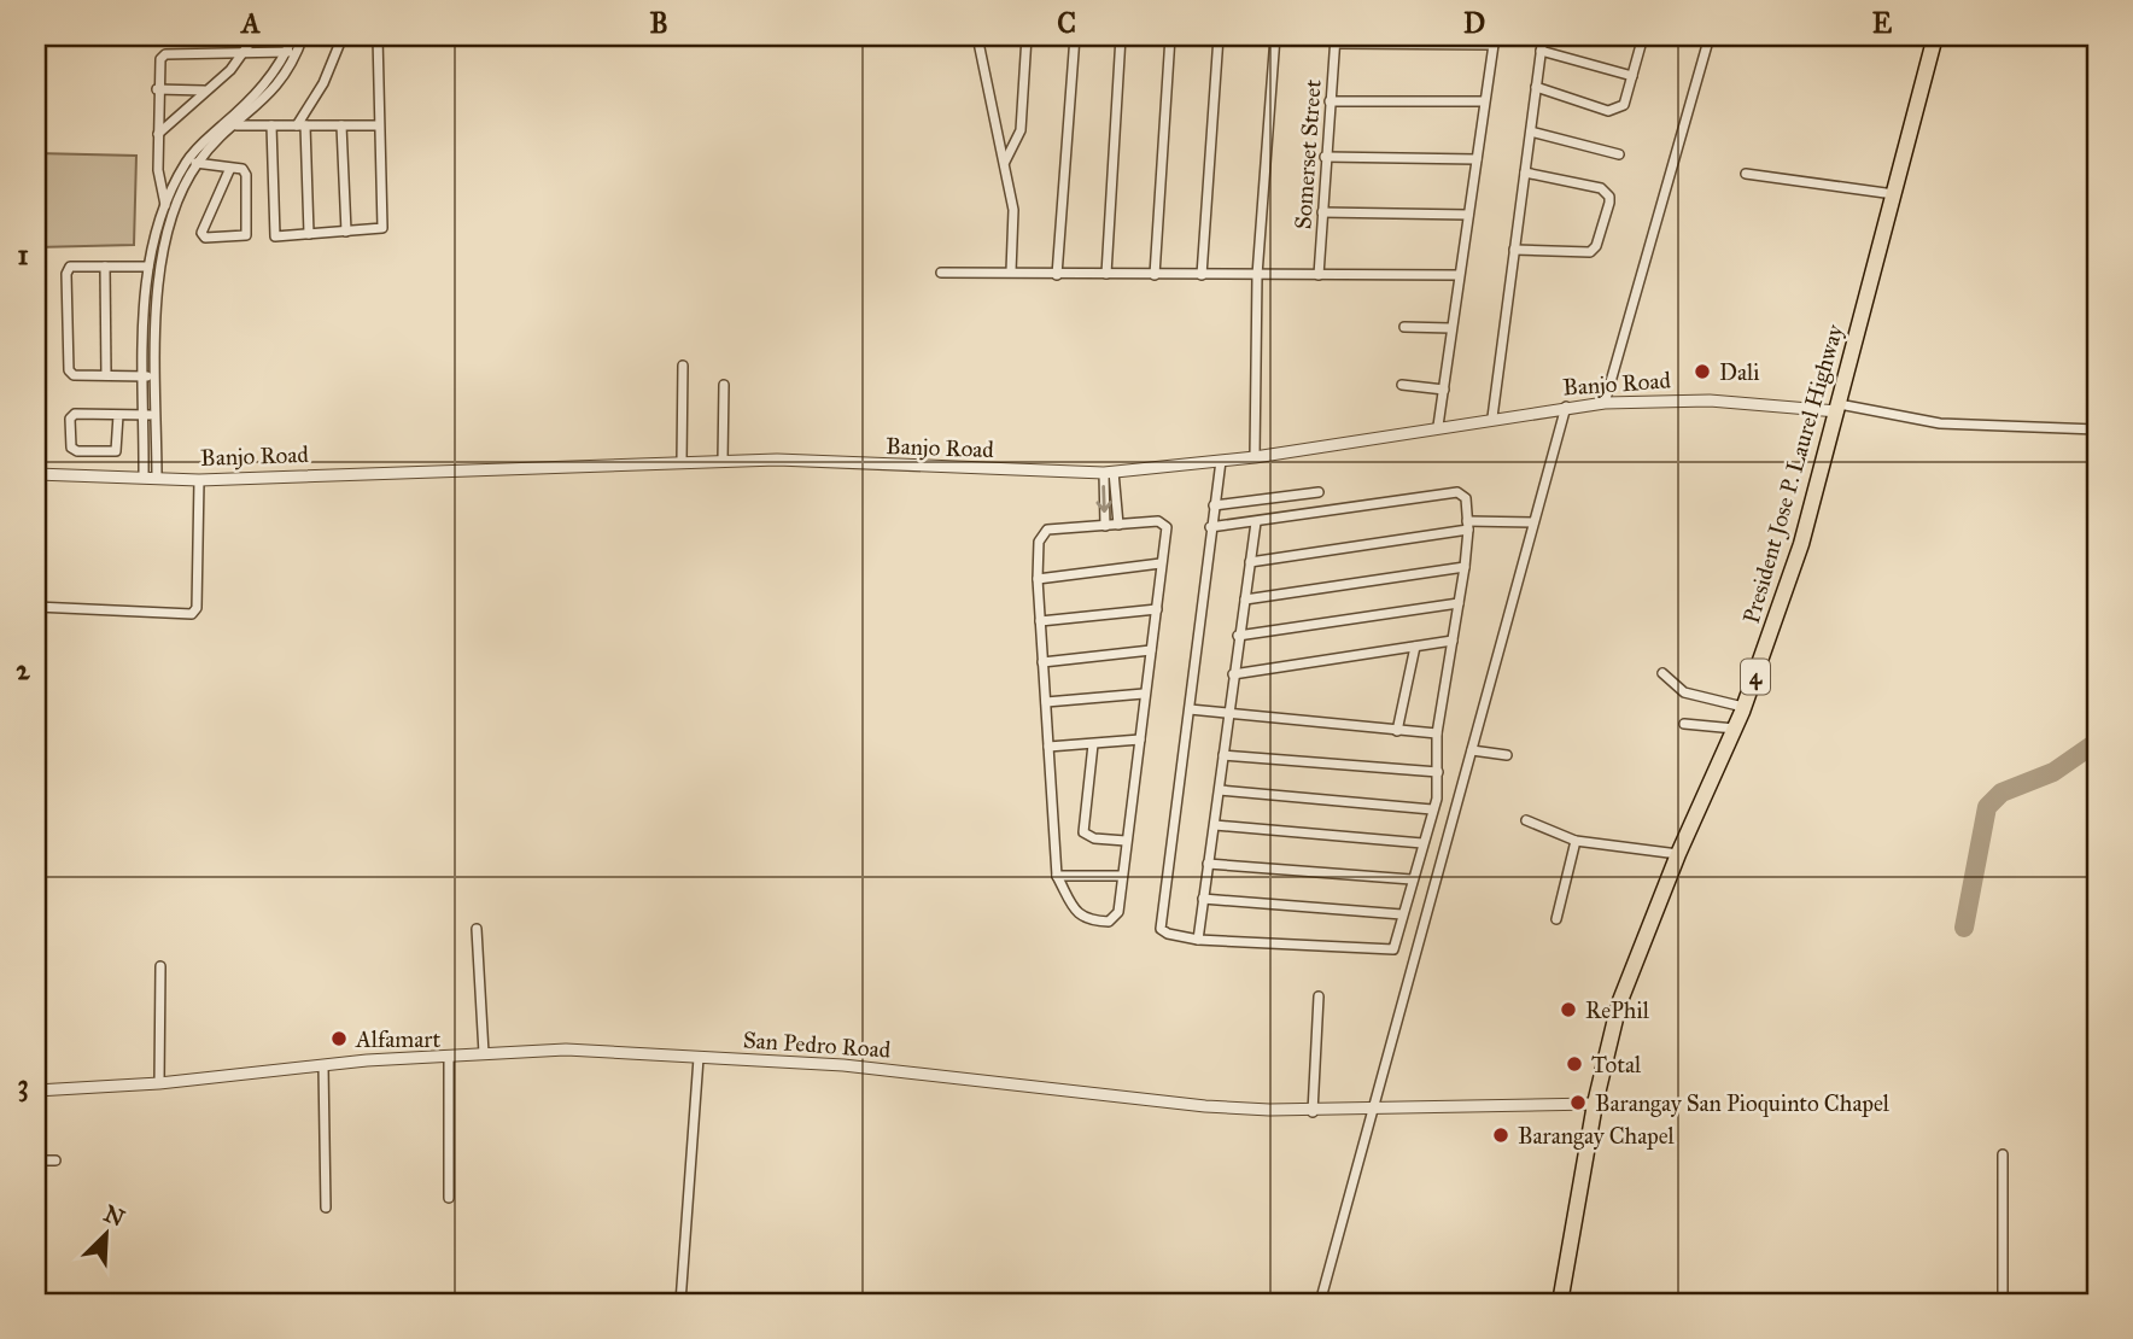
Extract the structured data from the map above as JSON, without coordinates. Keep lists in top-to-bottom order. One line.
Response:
{"streets":{"highway":["President Jose P. Laurel Highway","4"],"street":["Somerset Street","Banjo Road","San Pedro Road"]},"crossings":[["Banjo Road","President Jose P. Laurel Highway"],["President Jose P. Laurel Highway","San Pedro Road"]],"places":["Dali","RePhil","Alfamart","Total","Barangay San Pioquinto Chapel","Barangay Chapel"],"north":"top right","grid":{"columns":["A","B","C","D","E"],"rows":["1","2","3"]}}
